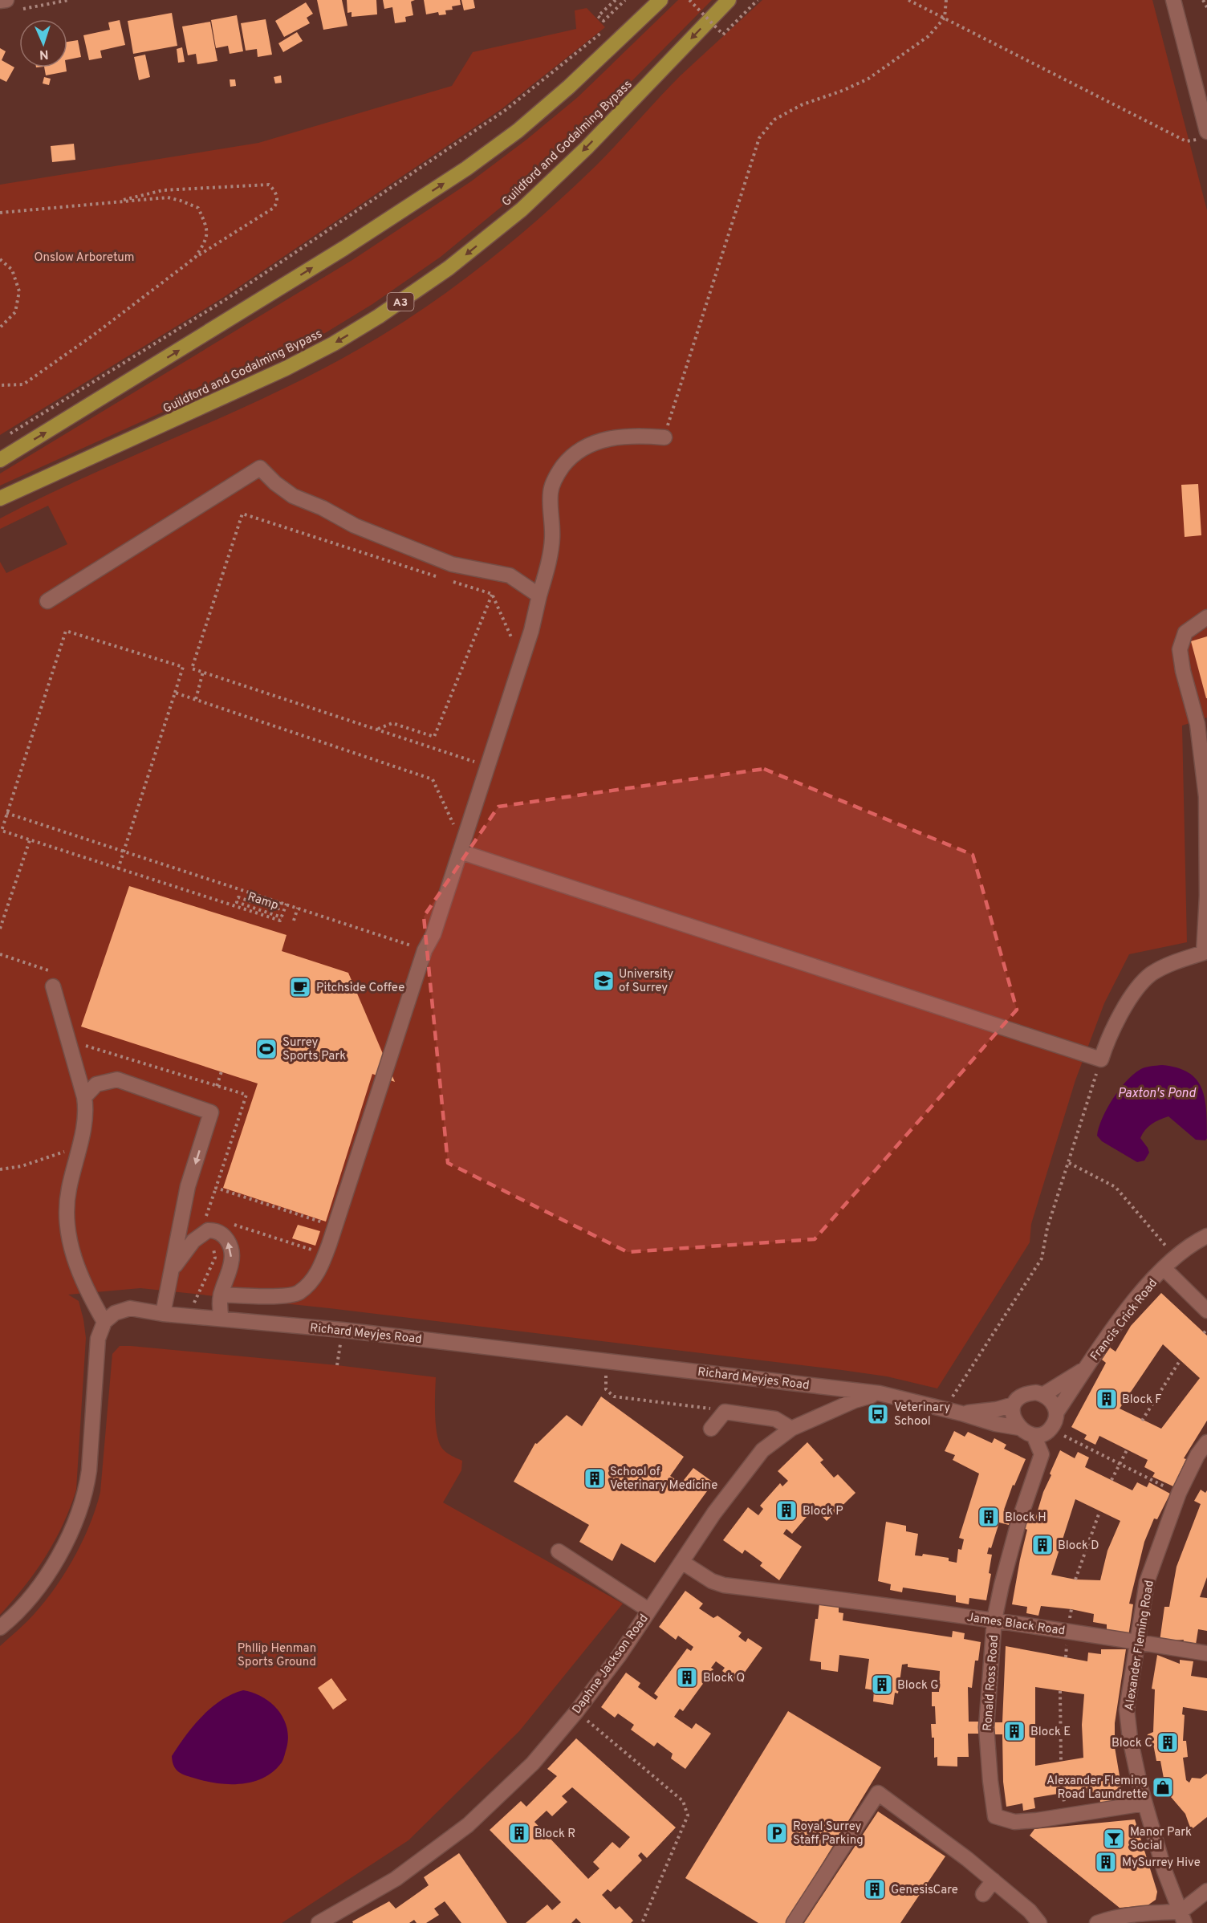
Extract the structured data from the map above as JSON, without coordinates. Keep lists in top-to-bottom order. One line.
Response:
{"streets":{"highway":["Guildford and Godalming Bypass","A3"],"street":["Francis Crick Road","Richard Meyjes Road","James Black Road","Alexander Fleming Road","Daphne Jackson Road","Ronald Ross Road"],"path":["Ramp"]},"crossings":[["Francis Crick Road","Richard Meyjes Road"],["Francis Crick Road","Ronald Ross Road"],["Richard Meyjes Road","Daphne Jackson Road"],["Richard Meyjes Road","Ronald Ross Road"],["James Black Road","Alexander Fleming Road"],["James Black Road","Daphne Jackson Road"],["James Black Road","Ronald Ross Road"],["Alexander Fleming Road","Ronald Ross Road"]],"water":["Paxton's Pond"],"parks":["Onslow Arboretum","Phllip Henman Sports Ground"],"places":{"school or university":["University of Surrey"],"cafe":["Pitchside Coffee"],"sports":["Surrey Sports Park"],"building":["Block F","School of Veterinary Medicine","Block P","Block H","Block D","Block Q","Block G","Block E","Block C","Block R","MySurrey Hive","GenesisCare"],"bus stop":["Veterinary School"],"shop":["Alexander Fleming Road Laundrette"],"parking":["Royal Surrey Staff Parking"],"bar":["Manor Park Social"]},"north":"bottom"}
